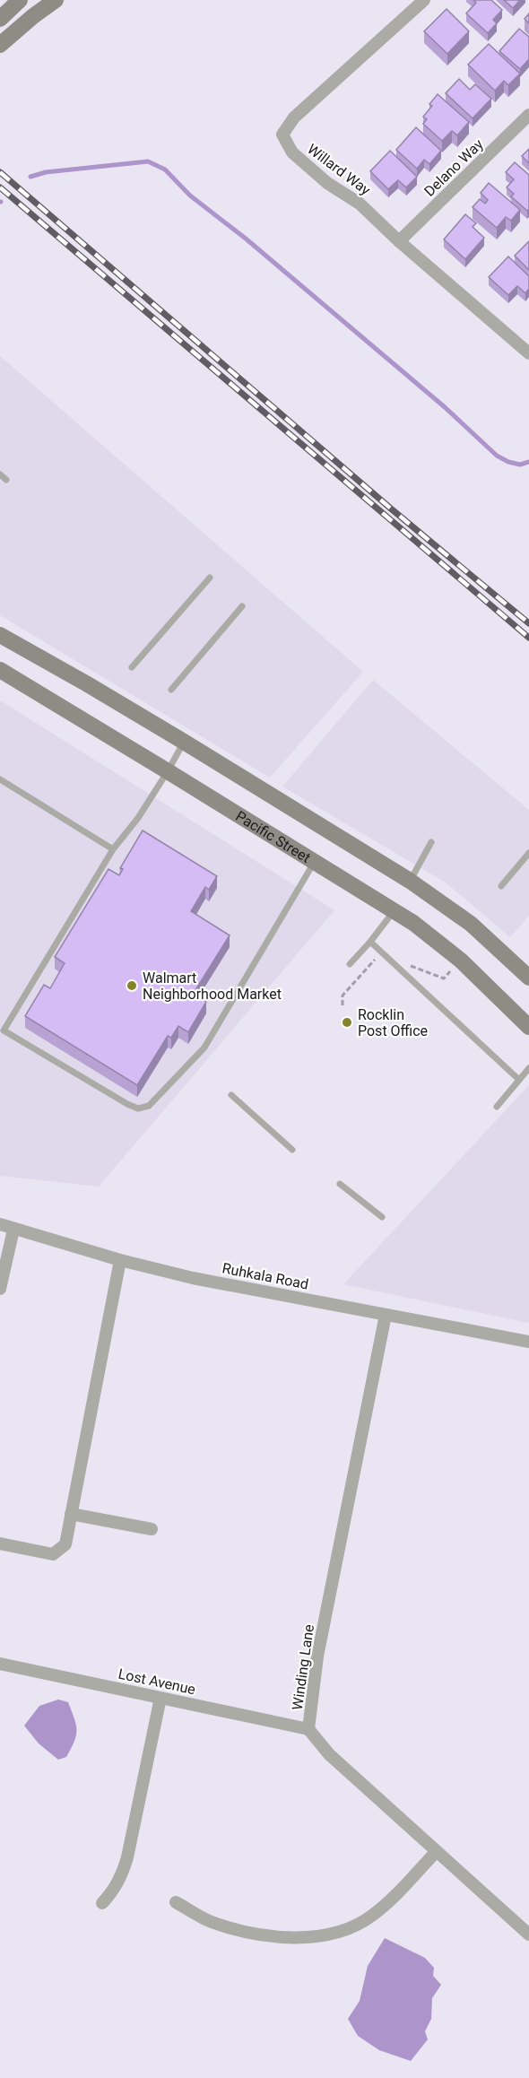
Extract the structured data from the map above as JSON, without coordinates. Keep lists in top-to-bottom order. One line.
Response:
{"streets":{"main road":["Pacific Street"],"street":["Delano Way","Willard Way","Ruhkala Road","Winding Lane","Lost Avenue"]},"crossings":[["Delano Way","Willard Way"],["Ruhkala Road","Winding Lane"],["Winding Lane","Lost Avenue"]],"places":["Walmart Neighborhood Market","Rocklin Post Office"]}
